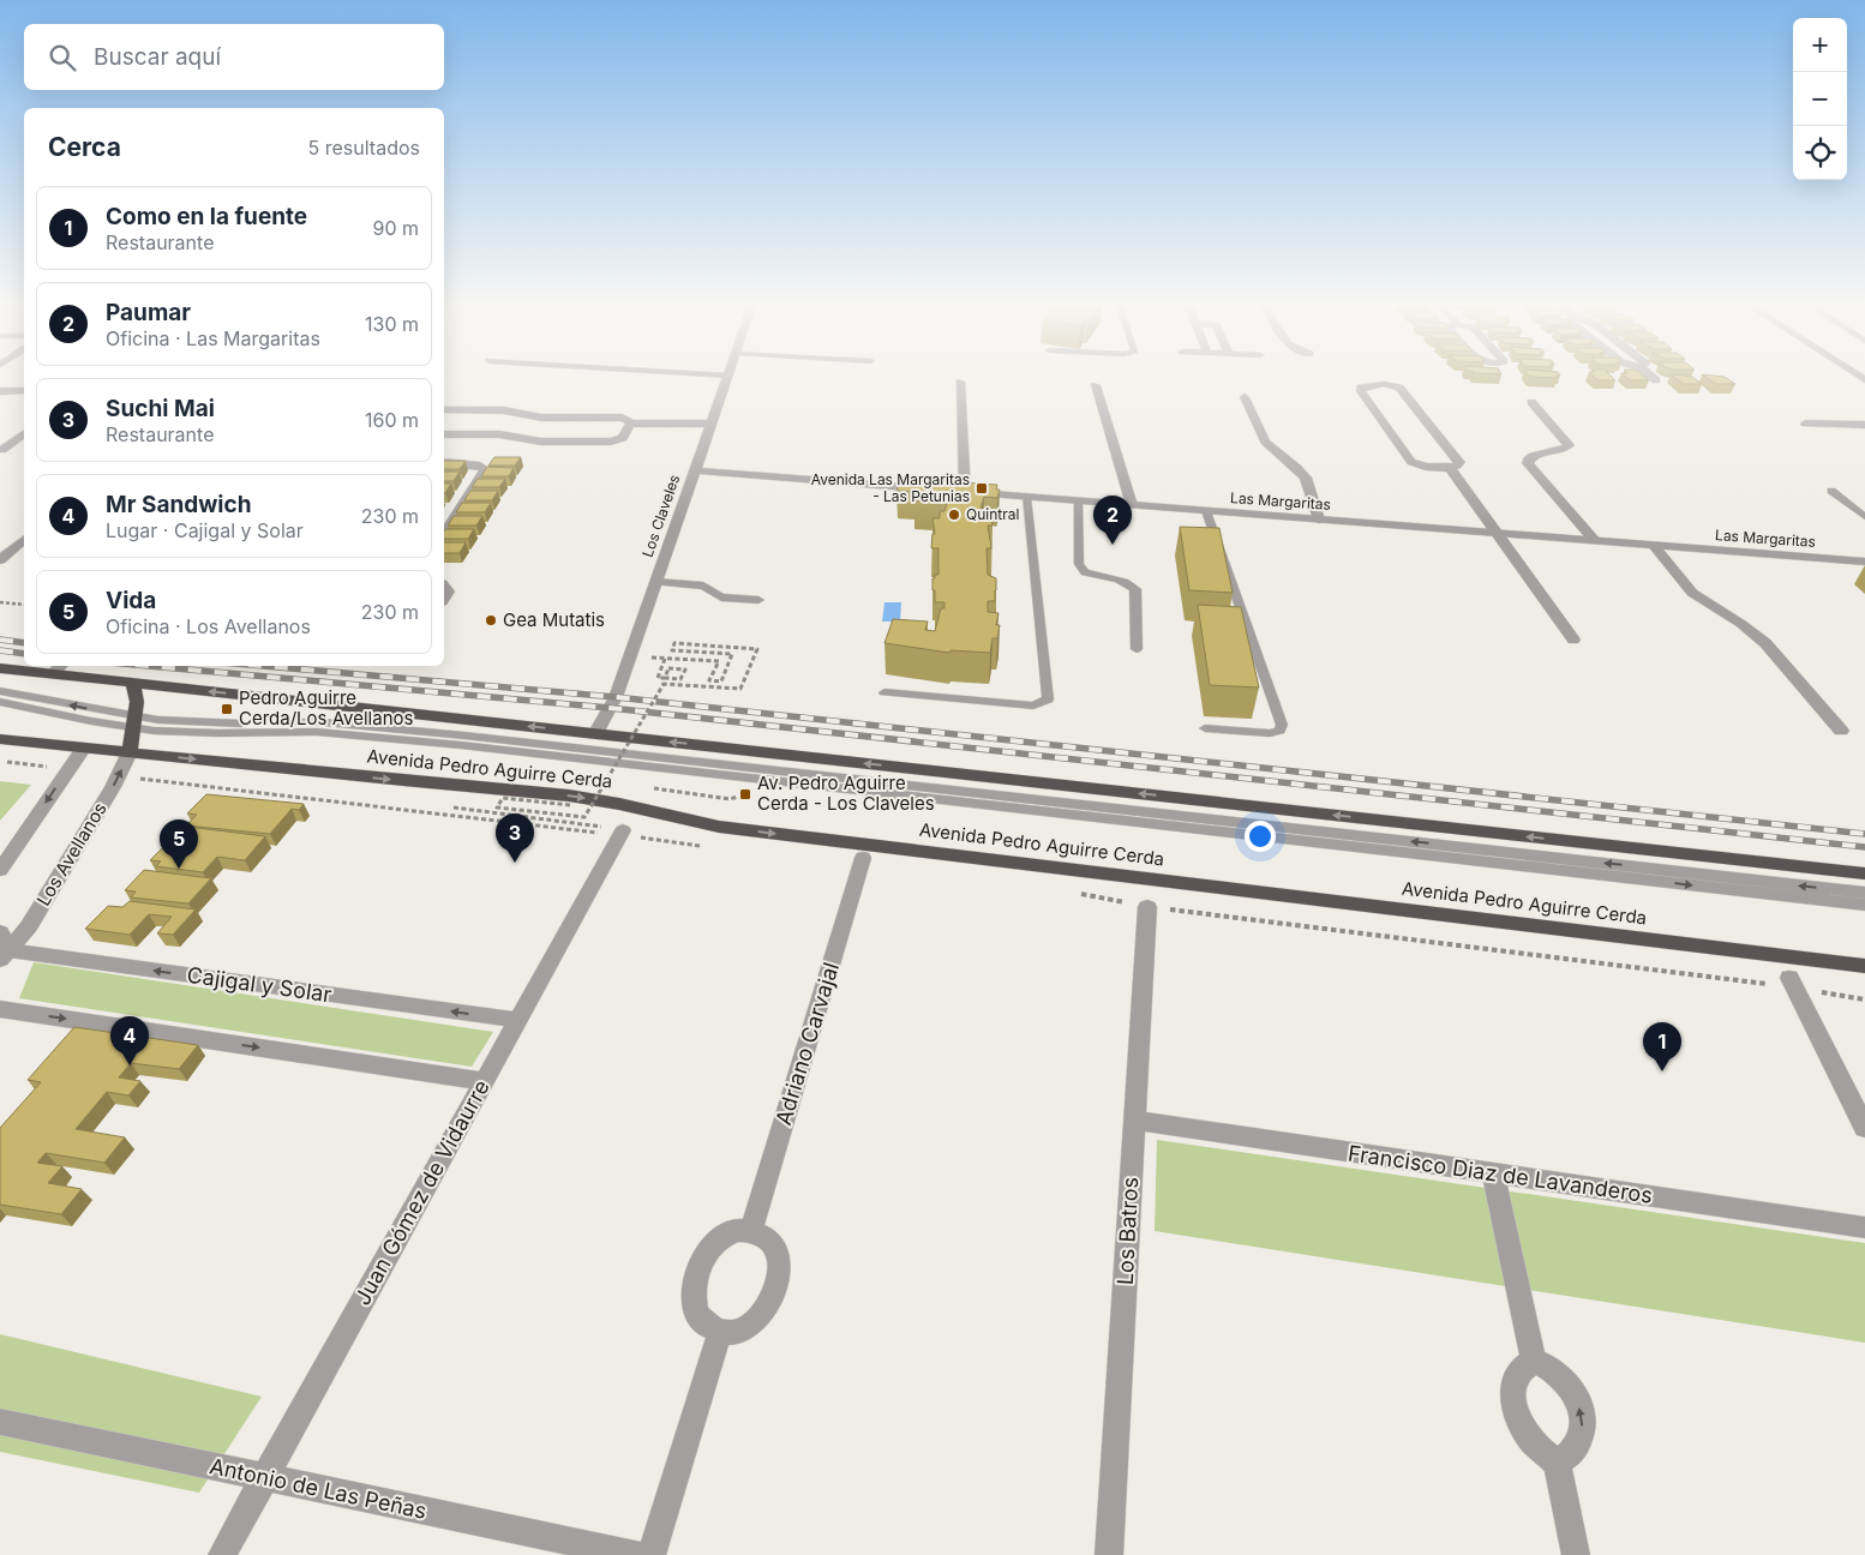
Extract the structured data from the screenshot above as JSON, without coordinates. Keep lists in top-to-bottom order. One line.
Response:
{"streets":{"highway":["Avenida Pedro Aguirre Cerda"],"street":["Las Margaritas","Los Claveles","Los Avellanos","Cajigal y Solar","Adriano Carvajal","Francisco Diaz de Lavanderos","Juan Gómez de Vidaurre","Los Batros","Antonio de Las Peñas"]},"crossings":[["Avenida Pedro Aguirre Cerda","Los Avellanos"],["Los Avellanos","Cajigal y Solar"],["Cajigal y Solar","Juan Gómez de Vidaurre"],["Francisco Diaz de Lavanderos","Los Batros"],["Juan Gómez de Vidaurre","Antonio de Las Peñas"]],"places":{"transit":["Avenida Las Margaritas - Las Petunias","Pedro Aguirre Cerda/Los Avellanos","Av. Pedro Aguirre Cerda - Los Claveles"],"other":["Quintral","Gea Mutatis"]},"page":{"map_buttons":["+","−"],"search":"Buscar aquí","heading":["Cerca","5 resultados"],"list":[{"mark":"1","name":"Como en la fuente","note":"Restaurante","value":"90 m"},{"mark":"2","name":"Paumar","note":"Oficina · Las Margaritas","value":"130 m"},{"mark":"3","name":"Suchi Mai","note":"Restaurante","value":"160 m"},{"mark":"4","name":"Mr Sandwich","note":"Lugar · Cajigal y Solar","value":"230 m"},{"mark":"5","name":"Vida","note":"Oficina · Los Avellanos","value":"230 m"}],"pins":["2","3","5","4","1"]}}
